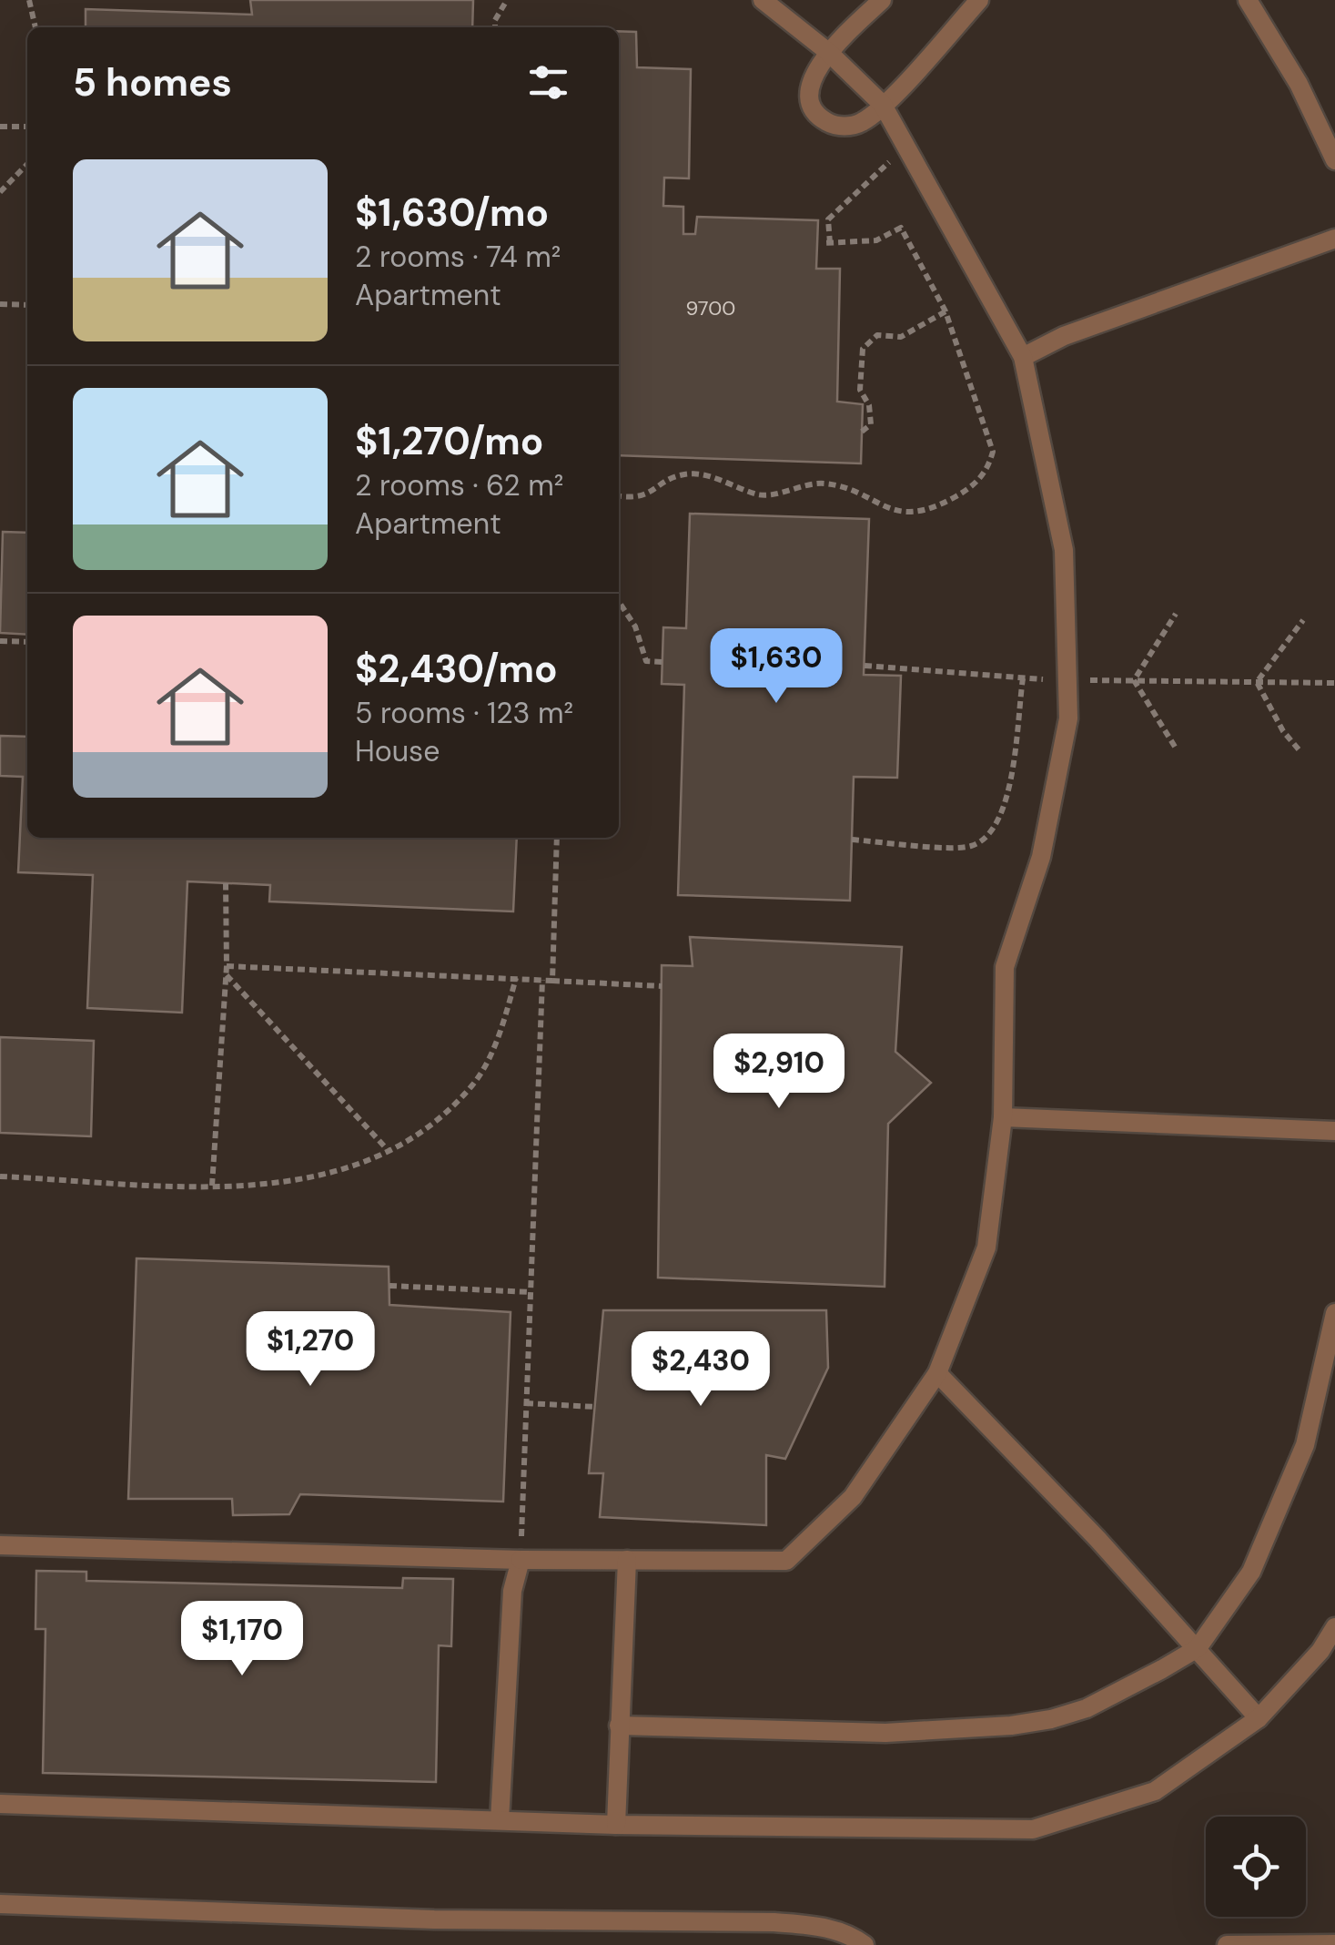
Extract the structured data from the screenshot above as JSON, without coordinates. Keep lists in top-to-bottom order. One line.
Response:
{"house_numbers":["9700"],"page":{"heading":"5 homes","list":[{"name":"$1,630/mo","note":"2 rooms · 74 m² · Apartment"},{"name":"$1,270/mo","note":"2 rooms · 62 m² · Apartment"},{"name":"$2,430/mo","note":"5 rooms · 123 m² · House"}],"price":["$1,630","$2,910","$1,270","$2,430","$1,170"]}}
